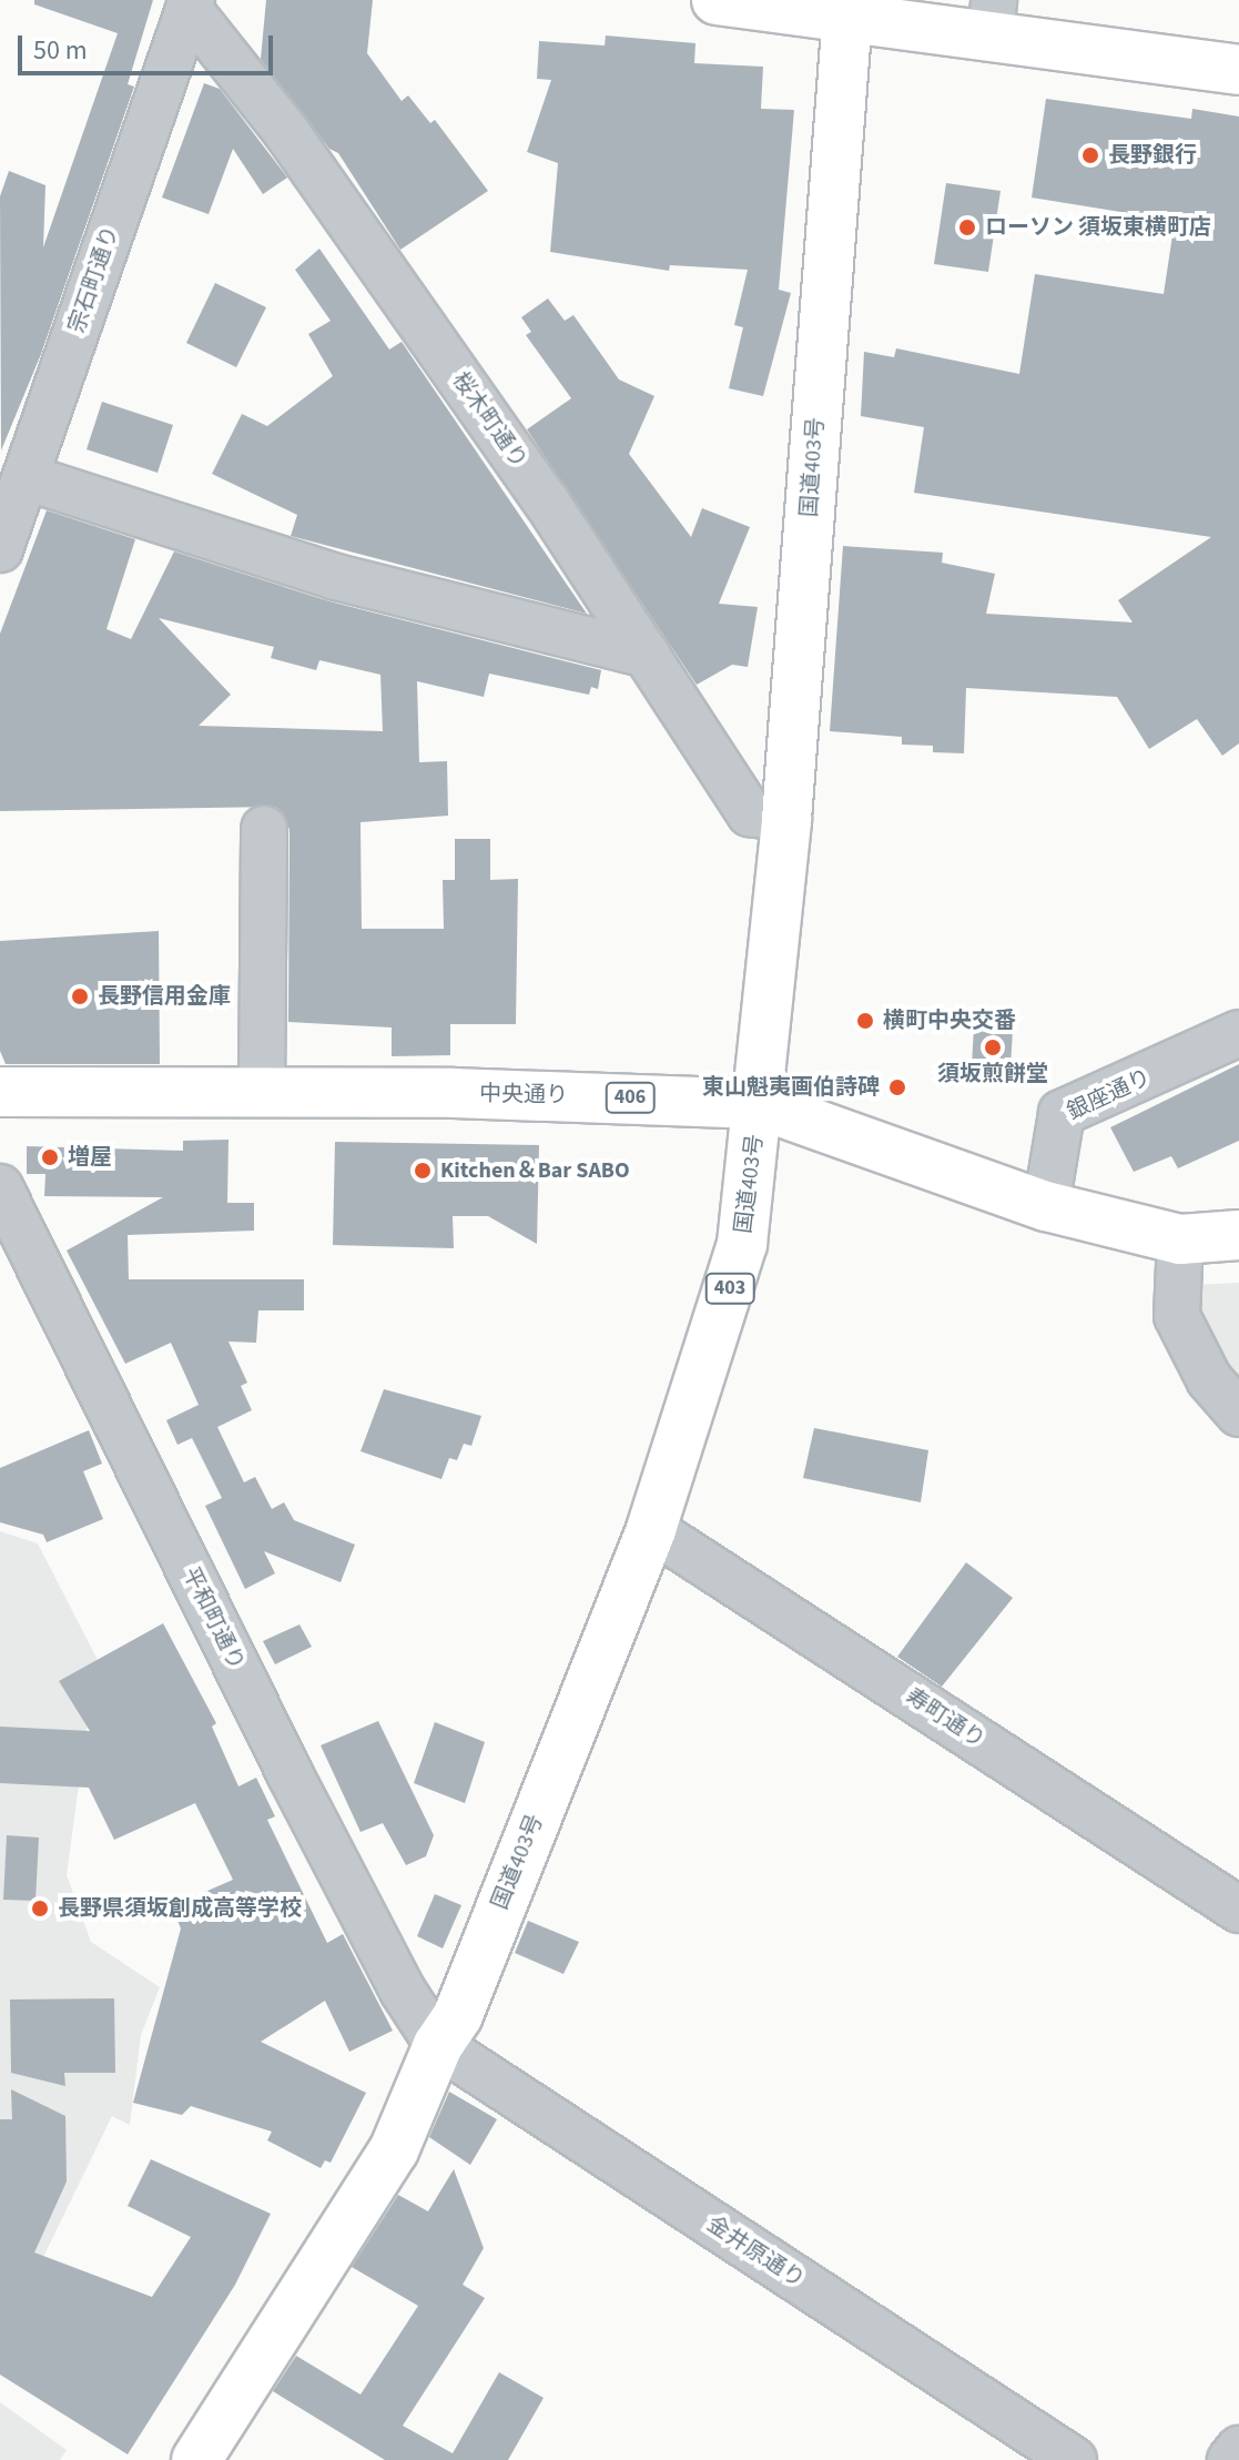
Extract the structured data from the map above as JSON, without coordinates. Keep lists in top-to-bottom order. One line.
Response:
{"streets":{"main road":["国道403号","中央通り","406","403"],"street":["宗石町通り","桜木町通り","銀座通り","平和町通り","寿町通り","金井原通り"]},"crossings":[["宗石町通り","桜木町通り"],["桜木町通り","国道403号"],["国道403号","中央通り"],["国道403号","平和町通り"],["国道403号","寿町通り"],["国道403号","金井原通り"],["中央通り","銀座通り"],["平和町通り","金井原通り"]],"places":["長野銀行","ローソン 須坂東横町店","長野信用金庫","横町中央交番","須坂煎餅堂","東山魁夷画伯詩碑","増屋","Kitchen＆Bar SABO","長野県須坂創成高等学校"],"scale_bar":"50 m"}
